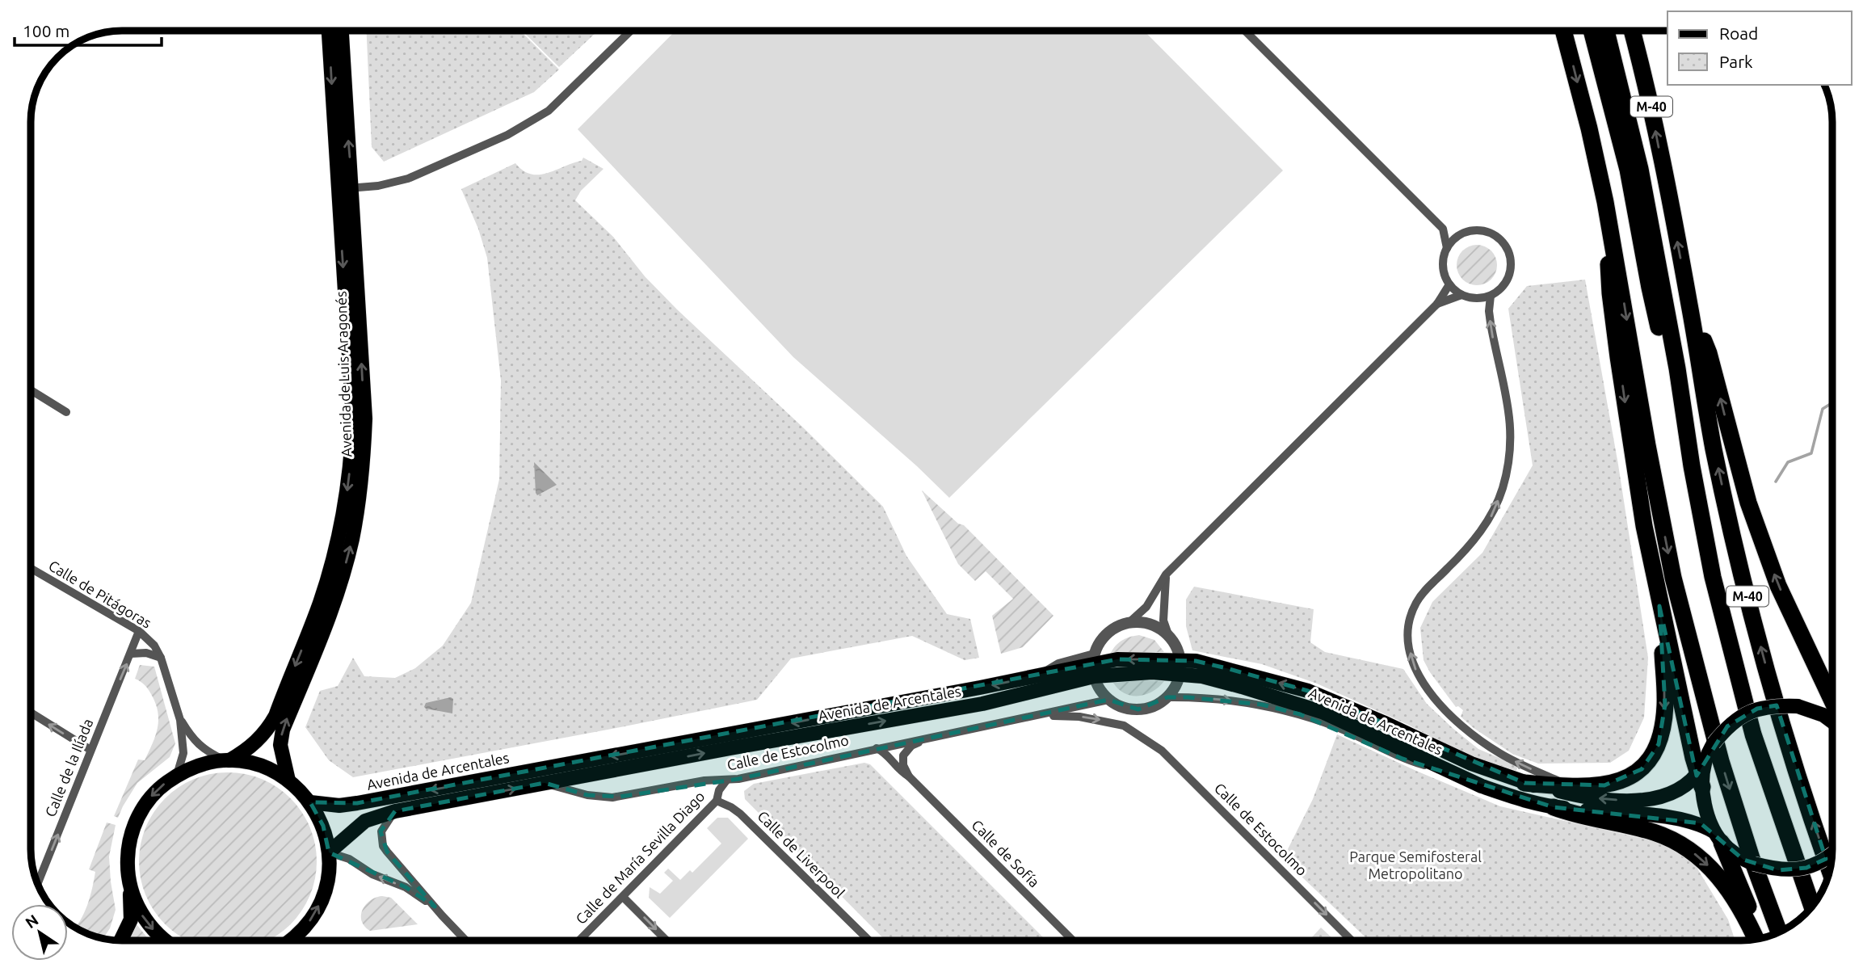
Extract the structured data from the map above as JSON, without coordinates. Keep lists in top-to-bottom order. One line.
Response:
{"streets":{"highway":["M-40"],"main road":["Avenida de Luis Aragonés","Avenida de Arcentales"],"street":["Calle de Pitágoras","Calle de Estocolmo","Calle de la Ilíada","Calle de Sofía","Calle de Liverpool","Calle de María Sevilla Diago"]},"crossings":[["Avenida de Luis Aragonés","Calle de Pitágoras"],["Calle de Pitágoras","Calle de la Ilíada"],["Avenida de Arcentales","Calle de Estocolmo"],["Calle de Estocolmo","Calle de Sofía"],["Calle de Estocolmo","Calle de Liverpool"],["Calle de Estocolmo","Calle de María Sevilla Diago"],["Calle de Liverpool","Calle de María Sevilla Diago"]],"one_way":["Calle de Estocolmo","Calle de la Ilíada"],"parks":["Parque Semifosteral Metropolitano"],"legend":["Road","Park"],"scale_bar":"100 m","north":"top left"}
